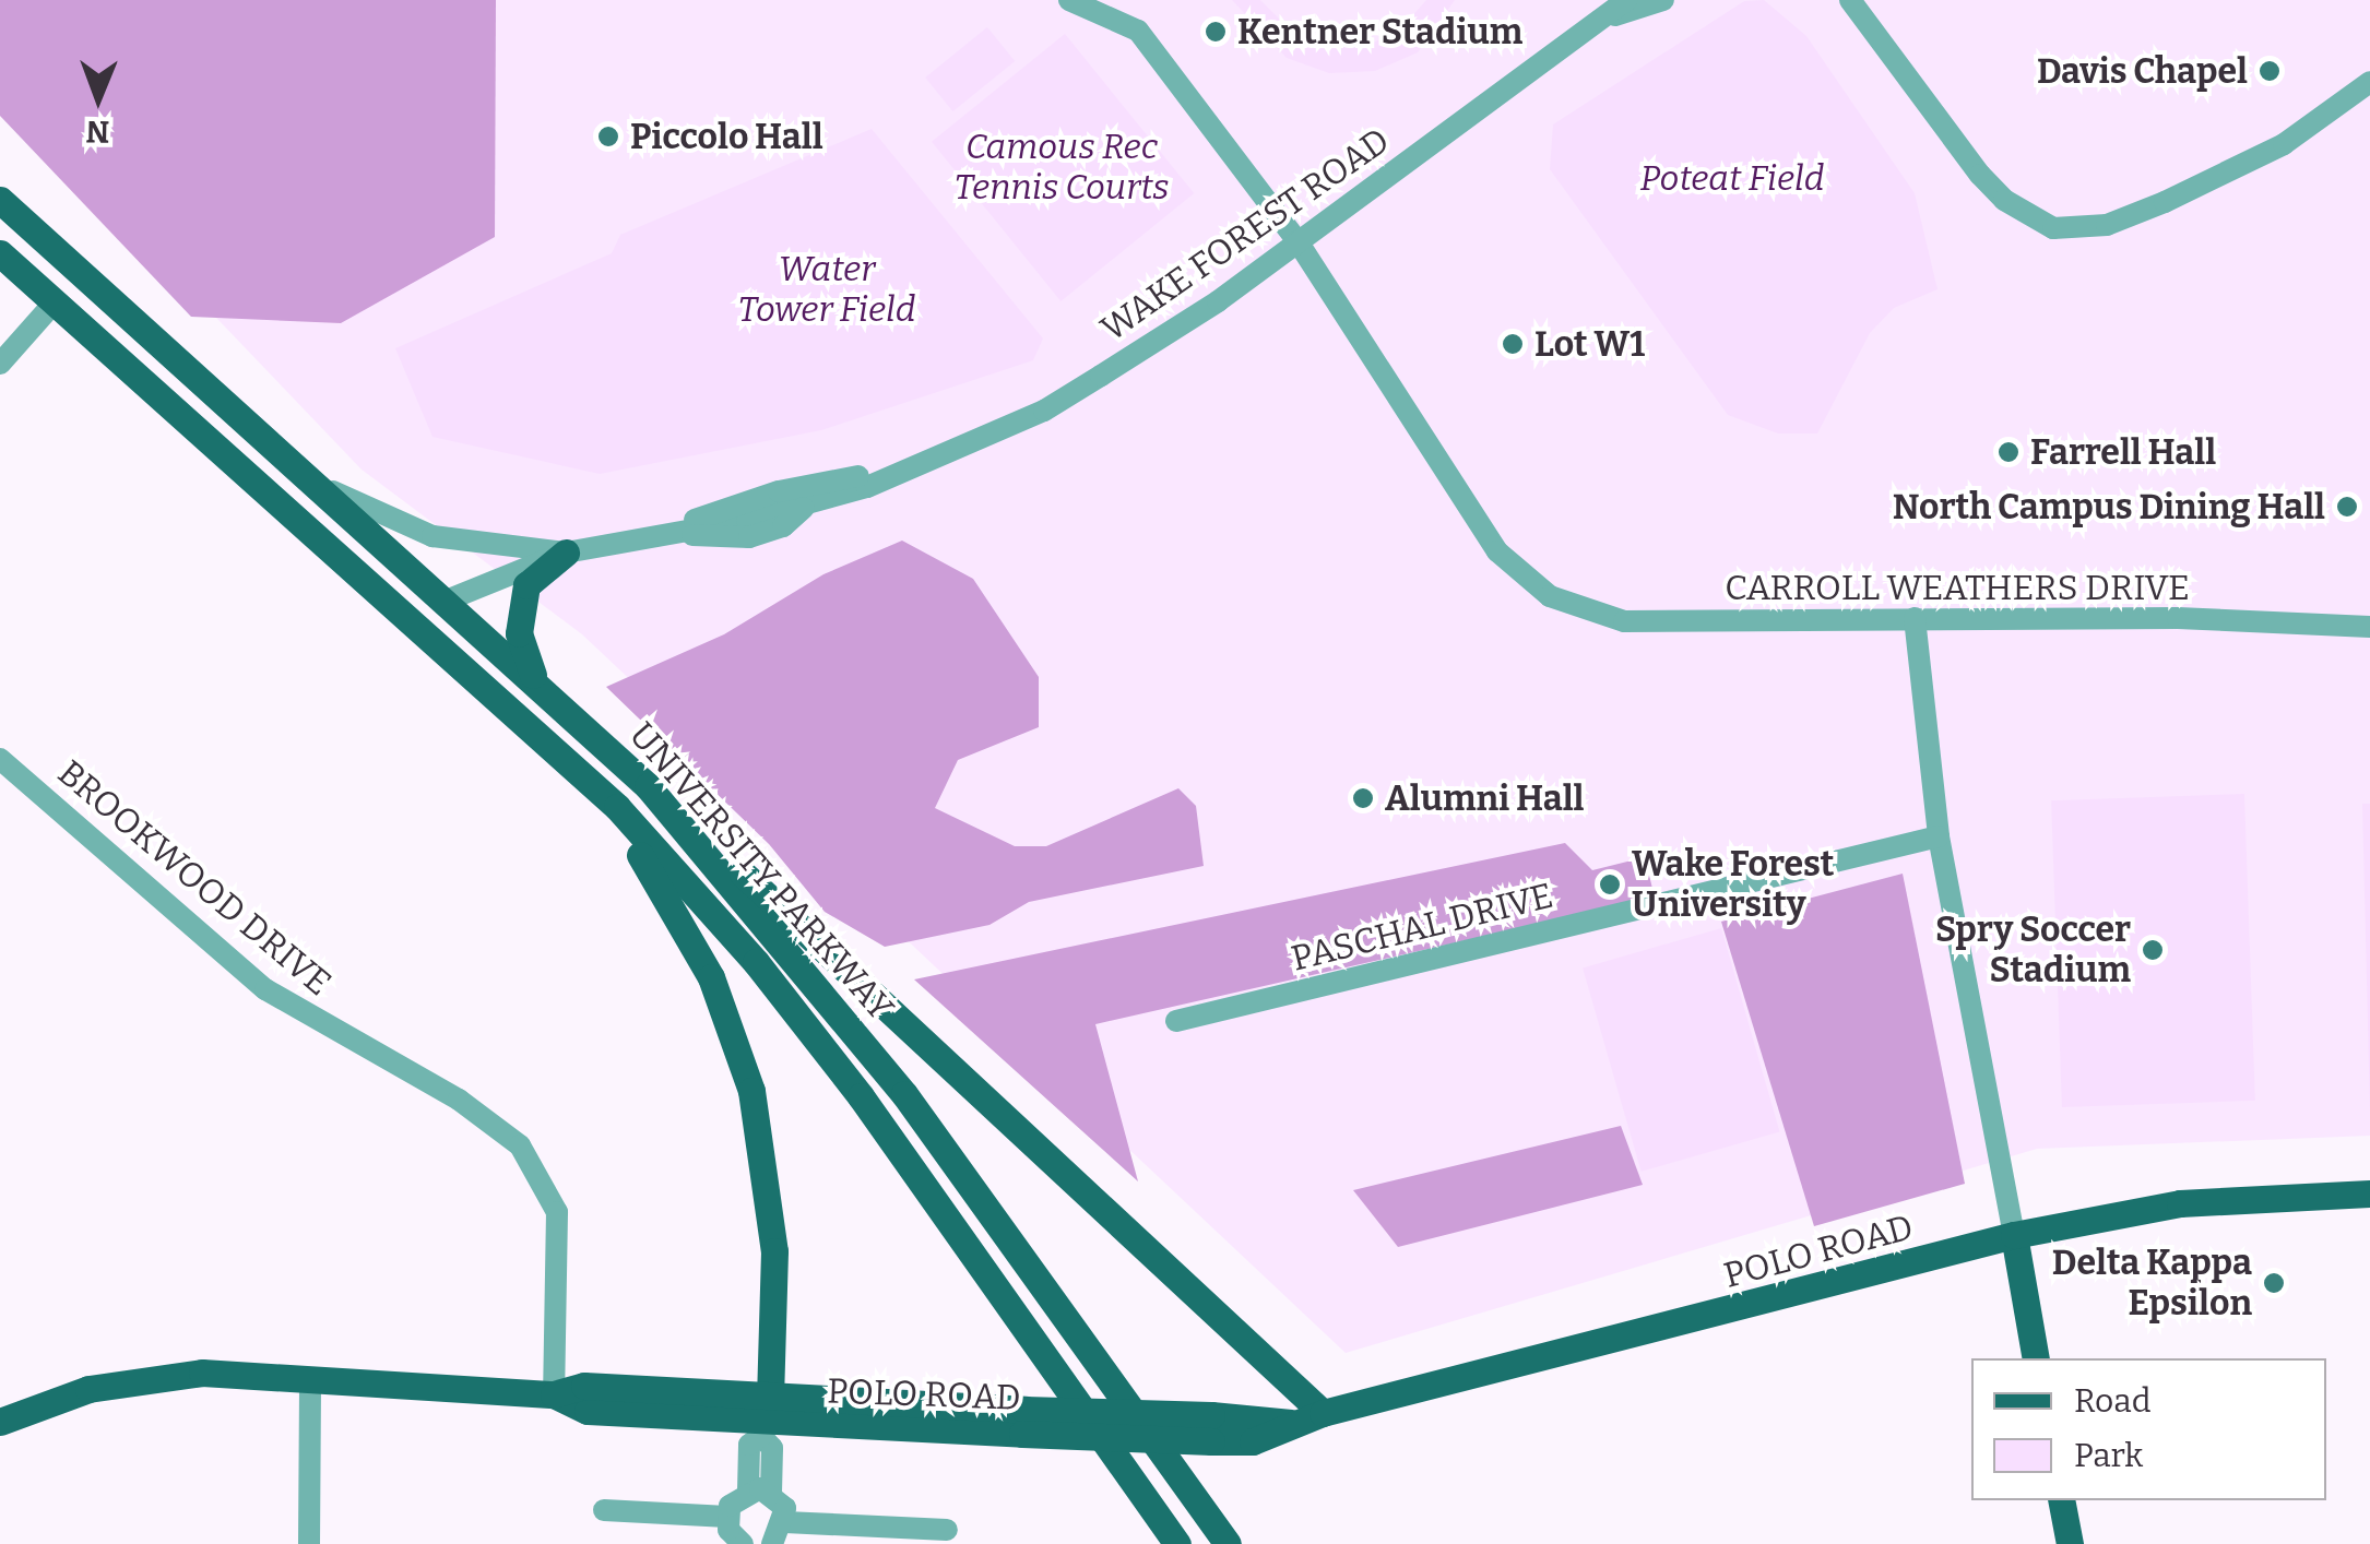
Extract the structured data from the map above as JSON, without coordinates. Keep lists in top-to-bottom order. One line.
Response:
{"streets":{"main road":["UNIVERSITY PARKWAY","POLO ROAD"],"street":["WAKE FOREST ROAD","CARROLL WEATHERS DRIVE","BROOKWOOD DRIVE","PASCHAL DRIVE"]},"crossings":[["WAKE FOREST ROAD","CARROLL WEATHERS DRIVE"],["WAKE FOREST ROAD","UNIVERSITY PARKWAY"],["BROOKWOOD DRIVE","POLO ROAD"]],"parks":["Camous Rec Tennis Courts","Poteat Field","Water Tower Field"],"places":["Kentner Stadium","Davis Chapel","Piccolo Hall","Lot W1","Farrell Hall","North Campus Dining Hall","Alumni Hall","Wake Forest University","Spry Soccer Stadium","Delta Kappa Epsilon"],"legend":["Road","Park"],"north":"bottom"}
